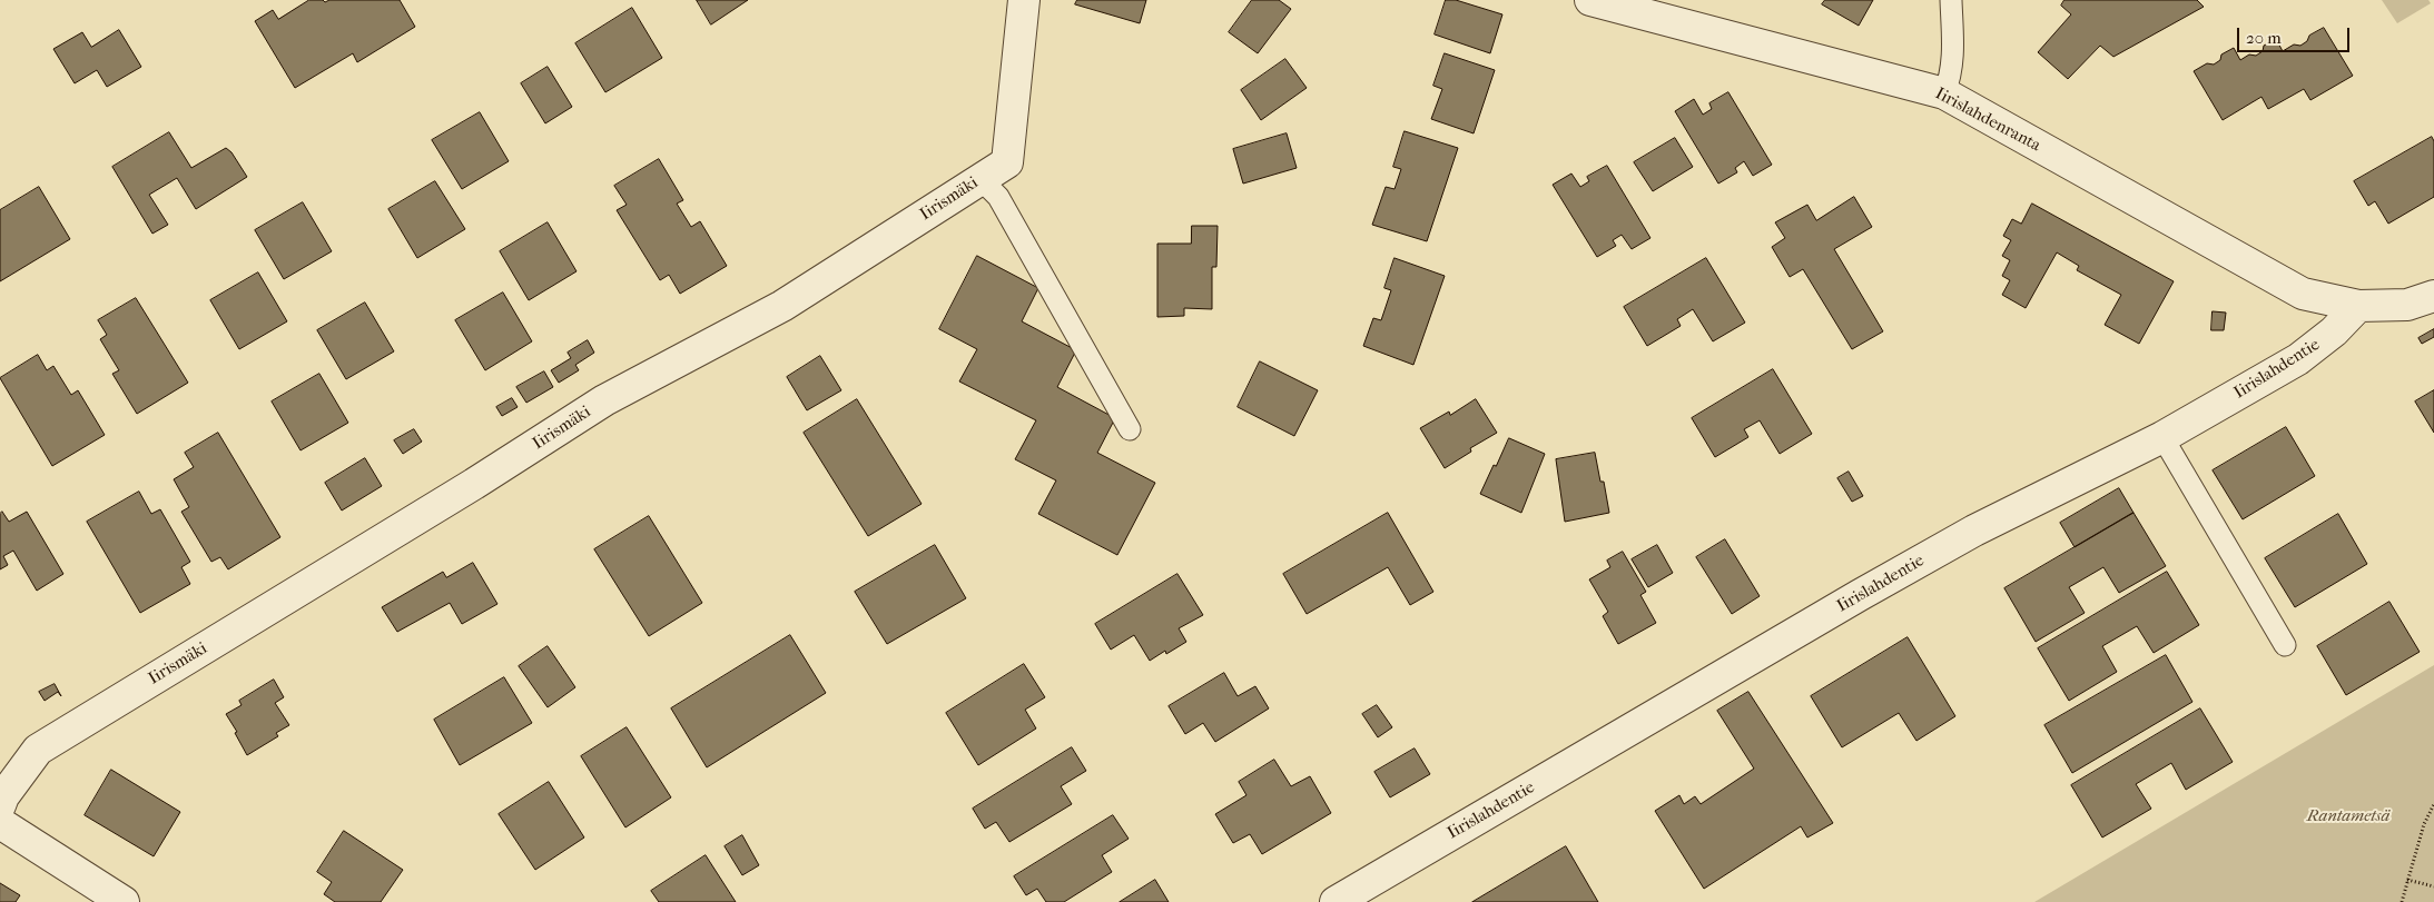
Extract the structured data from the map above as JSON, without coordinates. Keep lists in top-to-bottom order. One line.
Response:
{"streets":{"street":["Iirislahdenranta","Iirismäki","Iirislahdentie"]},"crossings":[["Iirislahdenranta","Iirislahdentie"]],"parks":["Rantametsä"],"scale_bar":"20 m"}
